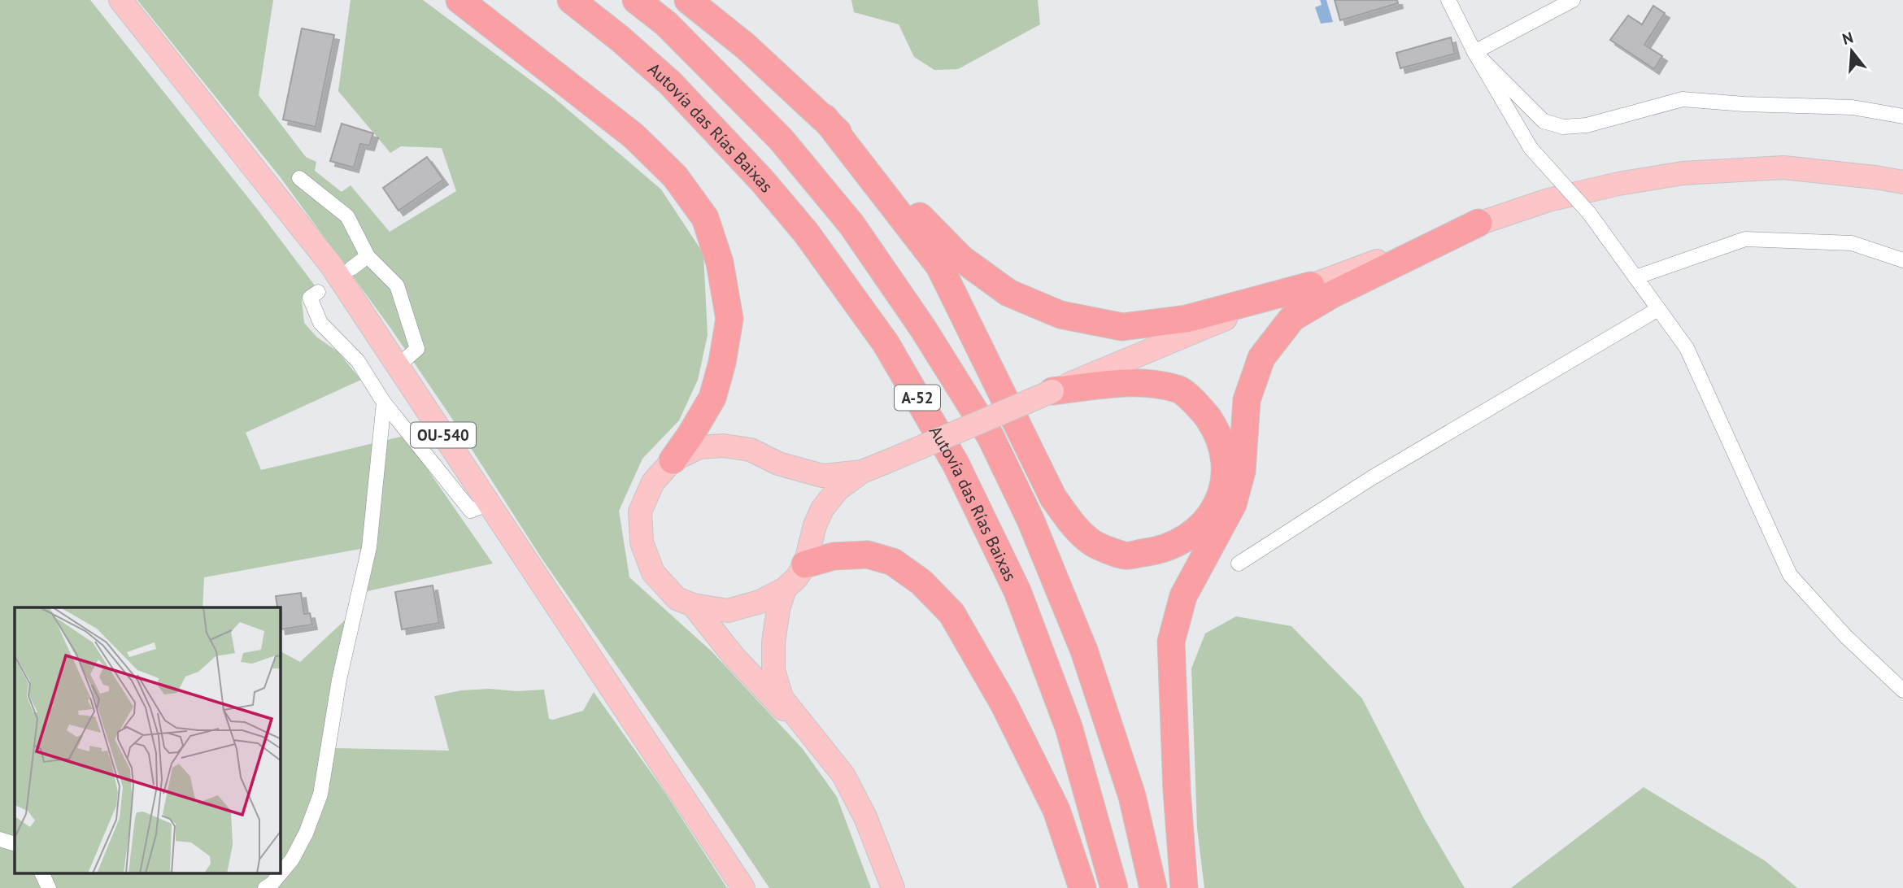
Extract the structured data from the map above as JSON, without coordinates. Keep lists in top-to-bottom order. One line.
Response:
{"streets":{"highway":["Autovía das Rías Baixas","A-52"],"main road":["OU-540"]},"north":"top"}
